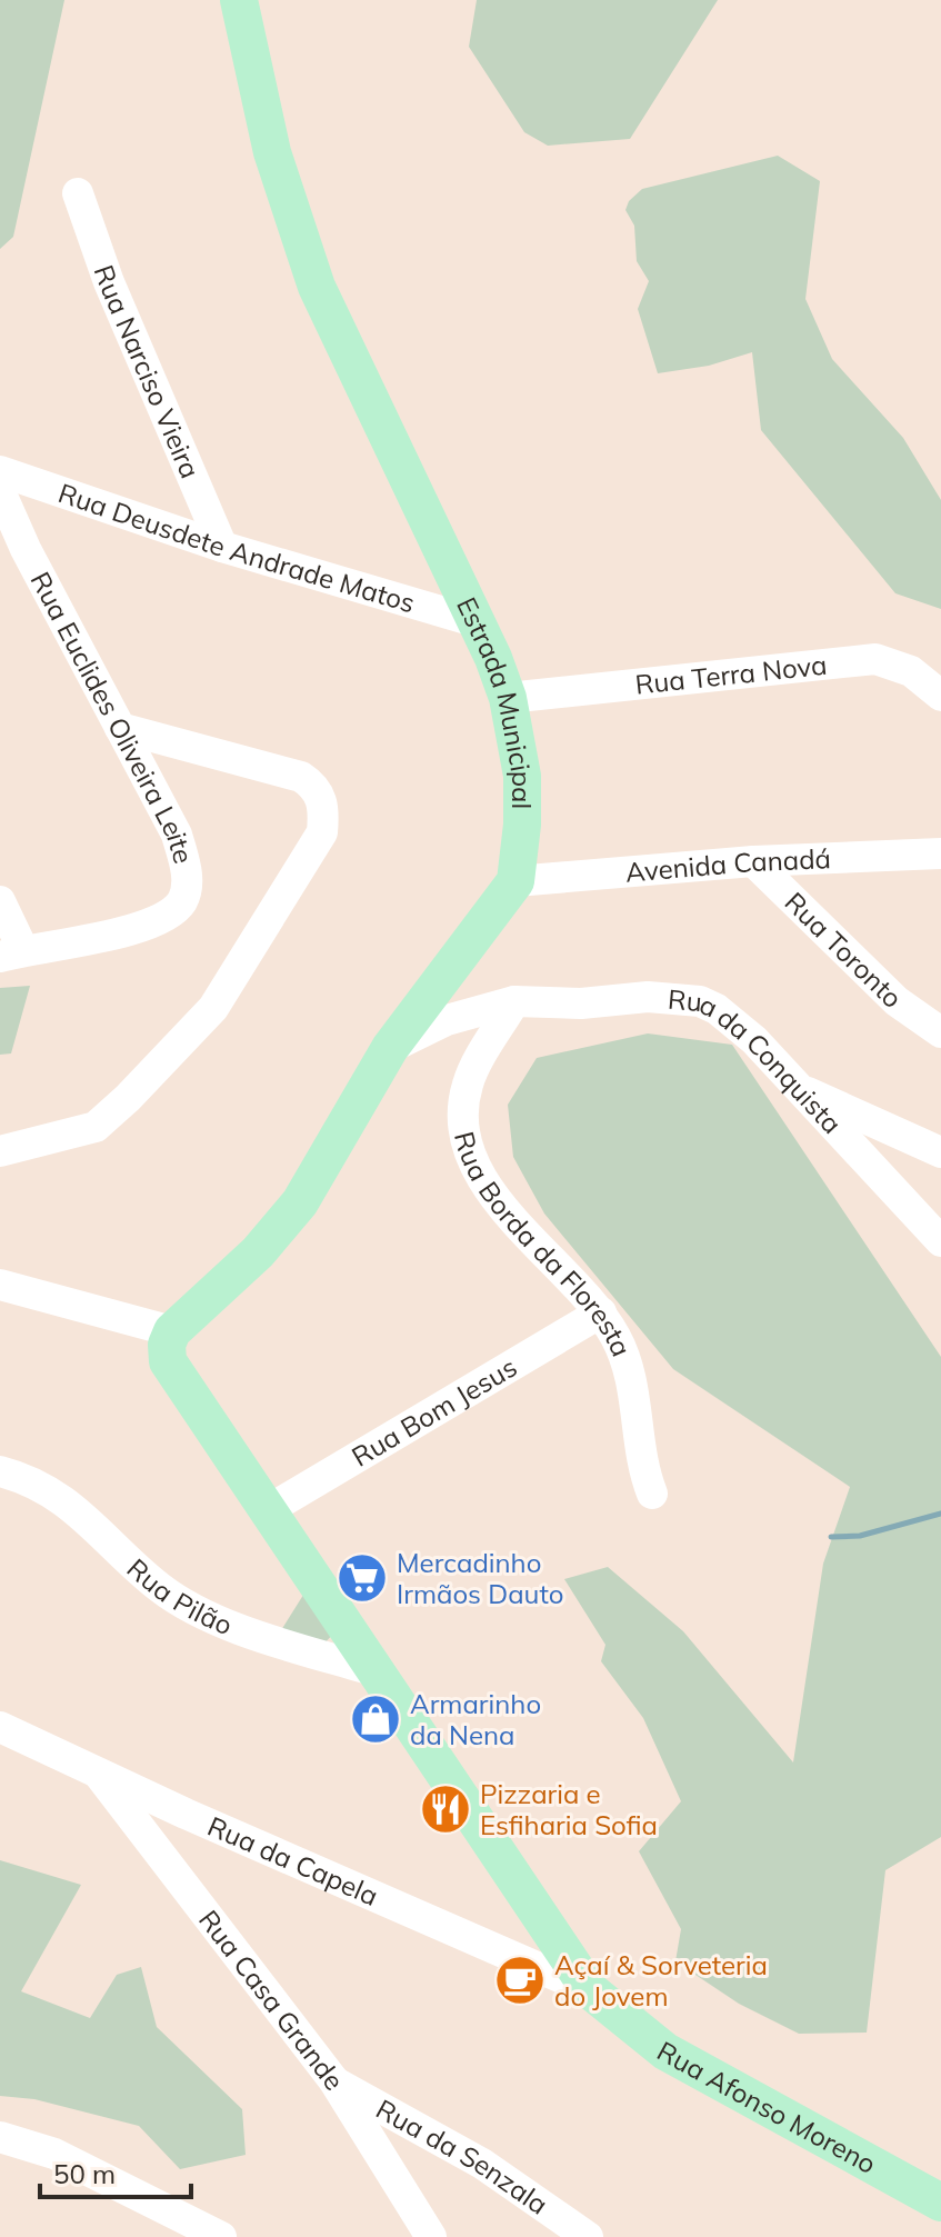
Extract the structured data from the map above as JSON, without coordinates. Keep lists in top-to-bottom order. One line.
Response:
{"streets":{"main road":["Estrada Municipal","Rua Afonso Moreno"],"street":["Rua Narciso Vieira","Rua Deusdete Andrade Matos","Rua Terra Nova","Rua Euclides Oliveira Leite","Avenida Canadá","Rua Toronto","Rua da Conquista","Rua Borda da Floresta","Rua Bom Jesus","Rua Pilão","Rua da Capela","Rua Casa Grande","Rua da Senzala"]},"crossings":[["Rua Narciso Vieira","Rua Deusdete Andrade Matos"],["Rua Deusdete Andrade Matos","Estrada Municipal"],["Rua Terra Nova","Estrada Municipal"],["Estrada Municipal","Avenida Canadá"],["Avenida Canadá","Rua Toronto"],["Rua da Conquista","Rua Borda da Floresta"],["Rua Borda da Floresta","Rua Bom Jesus"],["Rua Bom Jesus","Rua Afonso Moreno"],["Rua Pilão","Rua Afonso Moreno"],["Rua da Capela","Rua Casa Grande"],["Rua da Capela","Rua Afonso Moreno"],["Rua Casa Grande","Rua da Senzala"]],"places":{"supermarket":["Mercadinho Irmãos Dauto"],"shop":["Armarinho da Nena"],"restaurant":["Pizzaria e Esfiharia Sofia"],"cafe":["Açaí & Sorveteria do Jovem"]},"scale_bar":"50 m"}
